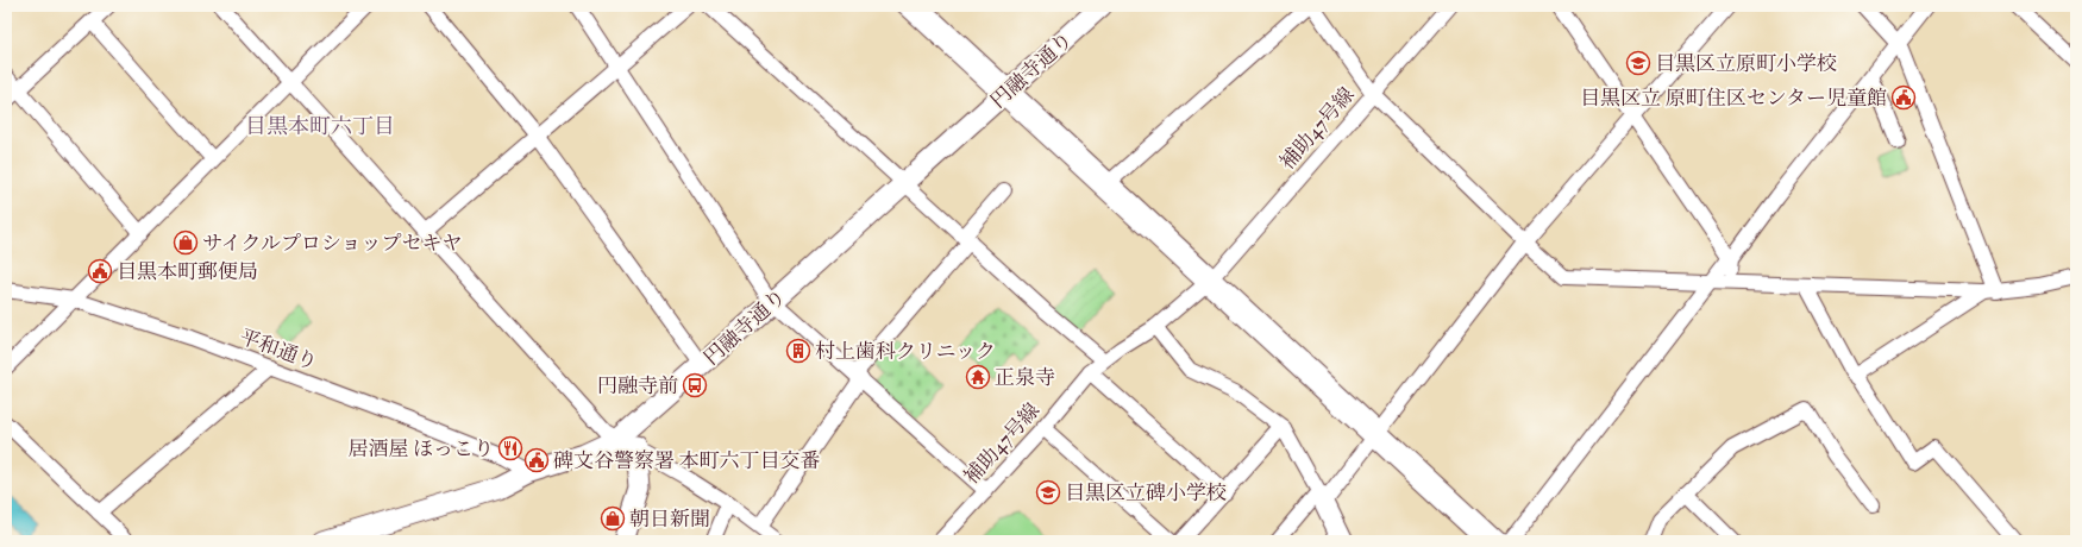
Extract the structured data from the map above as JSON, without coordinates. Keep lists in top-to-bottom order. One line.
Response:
{"streets":{"street":["円融寺通り","補助47号線","平和通り"]},"crossings":[["円融寺通り","平和通り"]],"districts":["目黒本町六丁目"],"places":{"school or university":["目黒区立原町小学校","目黒区立碑小学校"],"public building":["目黒区立 原町住区センター児童館","目黒本町郵便局","碑文谷警察署 本町六丁目交番"],"shop":["サイクルプロショップセキヤ","朝日新聞"],"building":["村上歯科クリニック"],"temple":["正泉寺"],"bus stop":["円融寺前"],"restaurant":["居酒屋 ほっこり"]}}
